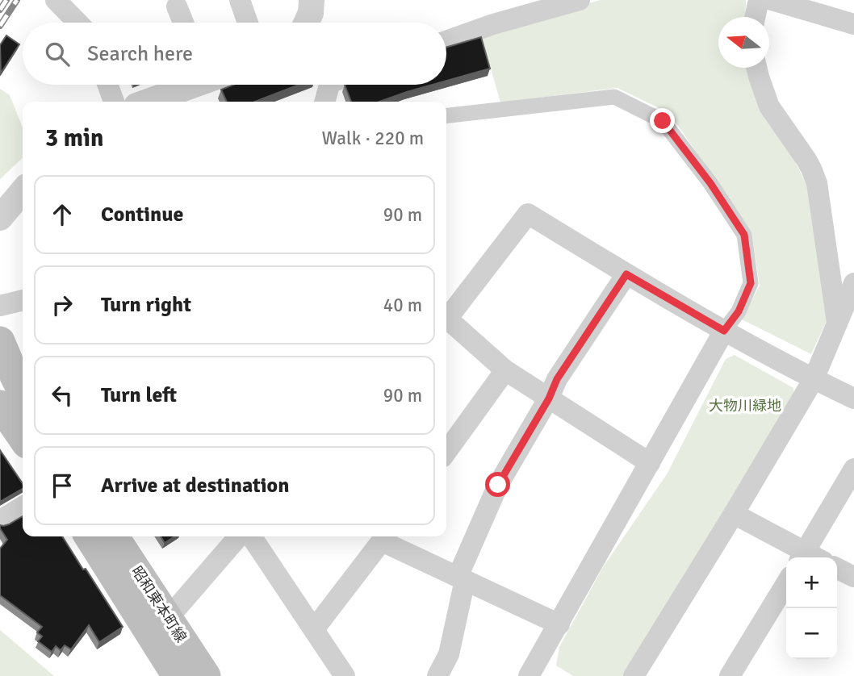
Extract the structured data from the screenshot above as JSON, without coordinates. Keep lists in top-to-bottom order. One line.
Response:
{"streets":{"main road":["昭和東本町線"]},"parks":["大物川緑地"],"north":"left","page":{"search":"Search here","heading":["3 min","Walk · 220 m"],"list":[["Continue","90 m"],["Turn right","40 m"],["Turn left","90 m"],"Arrive at destination"],"map_buttons":["+","−"]}}
